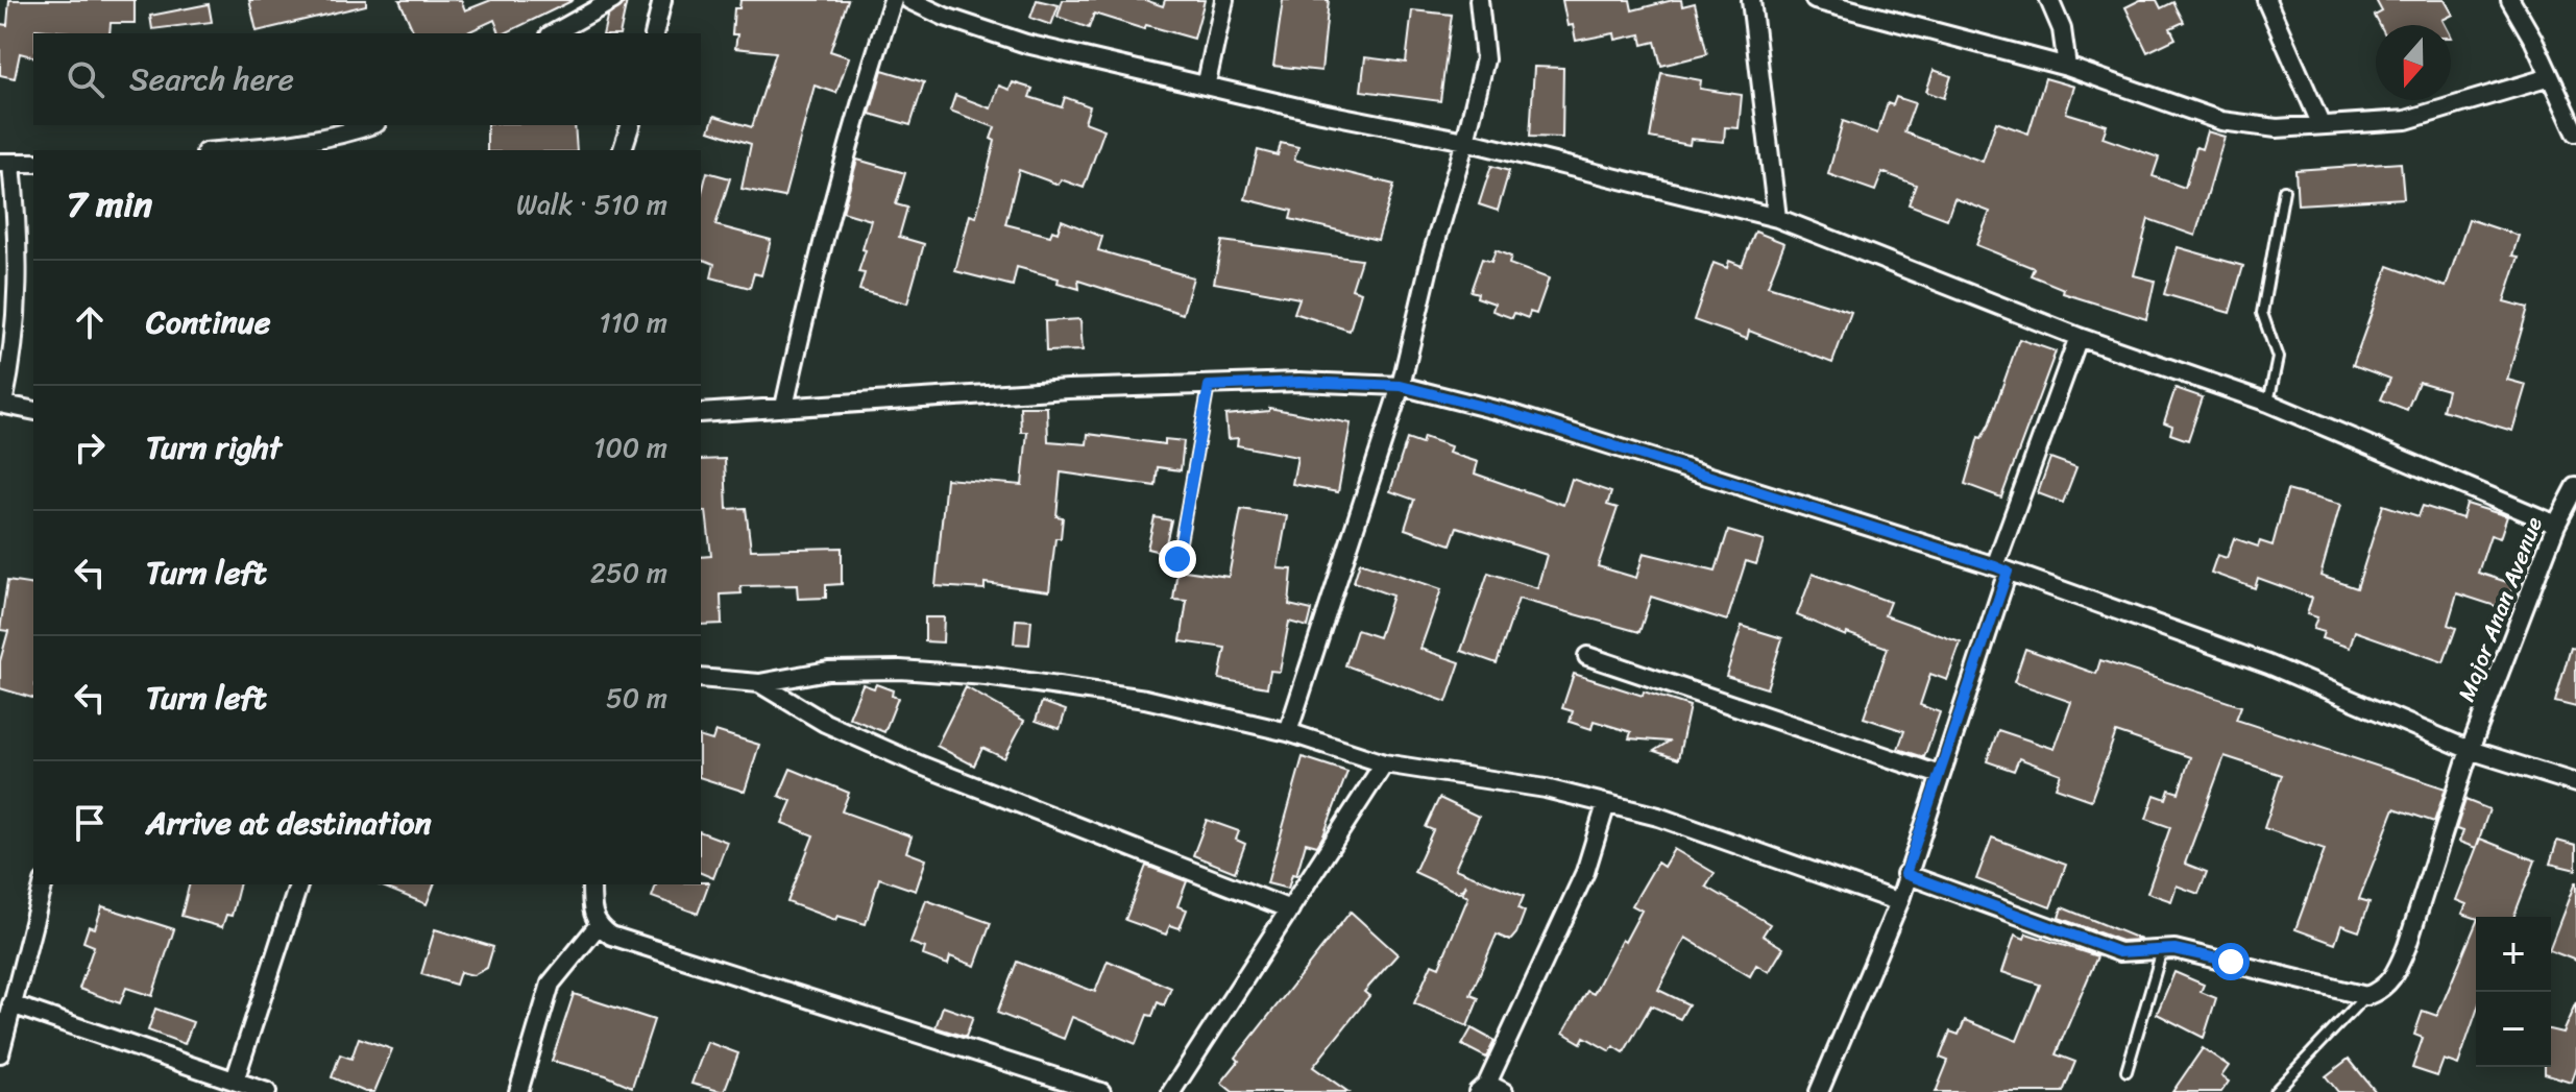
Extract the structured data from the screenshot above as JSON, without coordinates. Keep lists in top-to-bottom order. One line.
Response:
{"streets":{"street":["Major Anan Avenue"]},"north":"bottom","page":{"search":"Search here","heading":["7 min","Walk · 510 m"],"list":[["Continue","110 m"],["Turn right","100 m"],["Turn left","250 m"],["Turn left","50 m"],"Arrive at destination"],"map_buttons":["+","−"]}}
